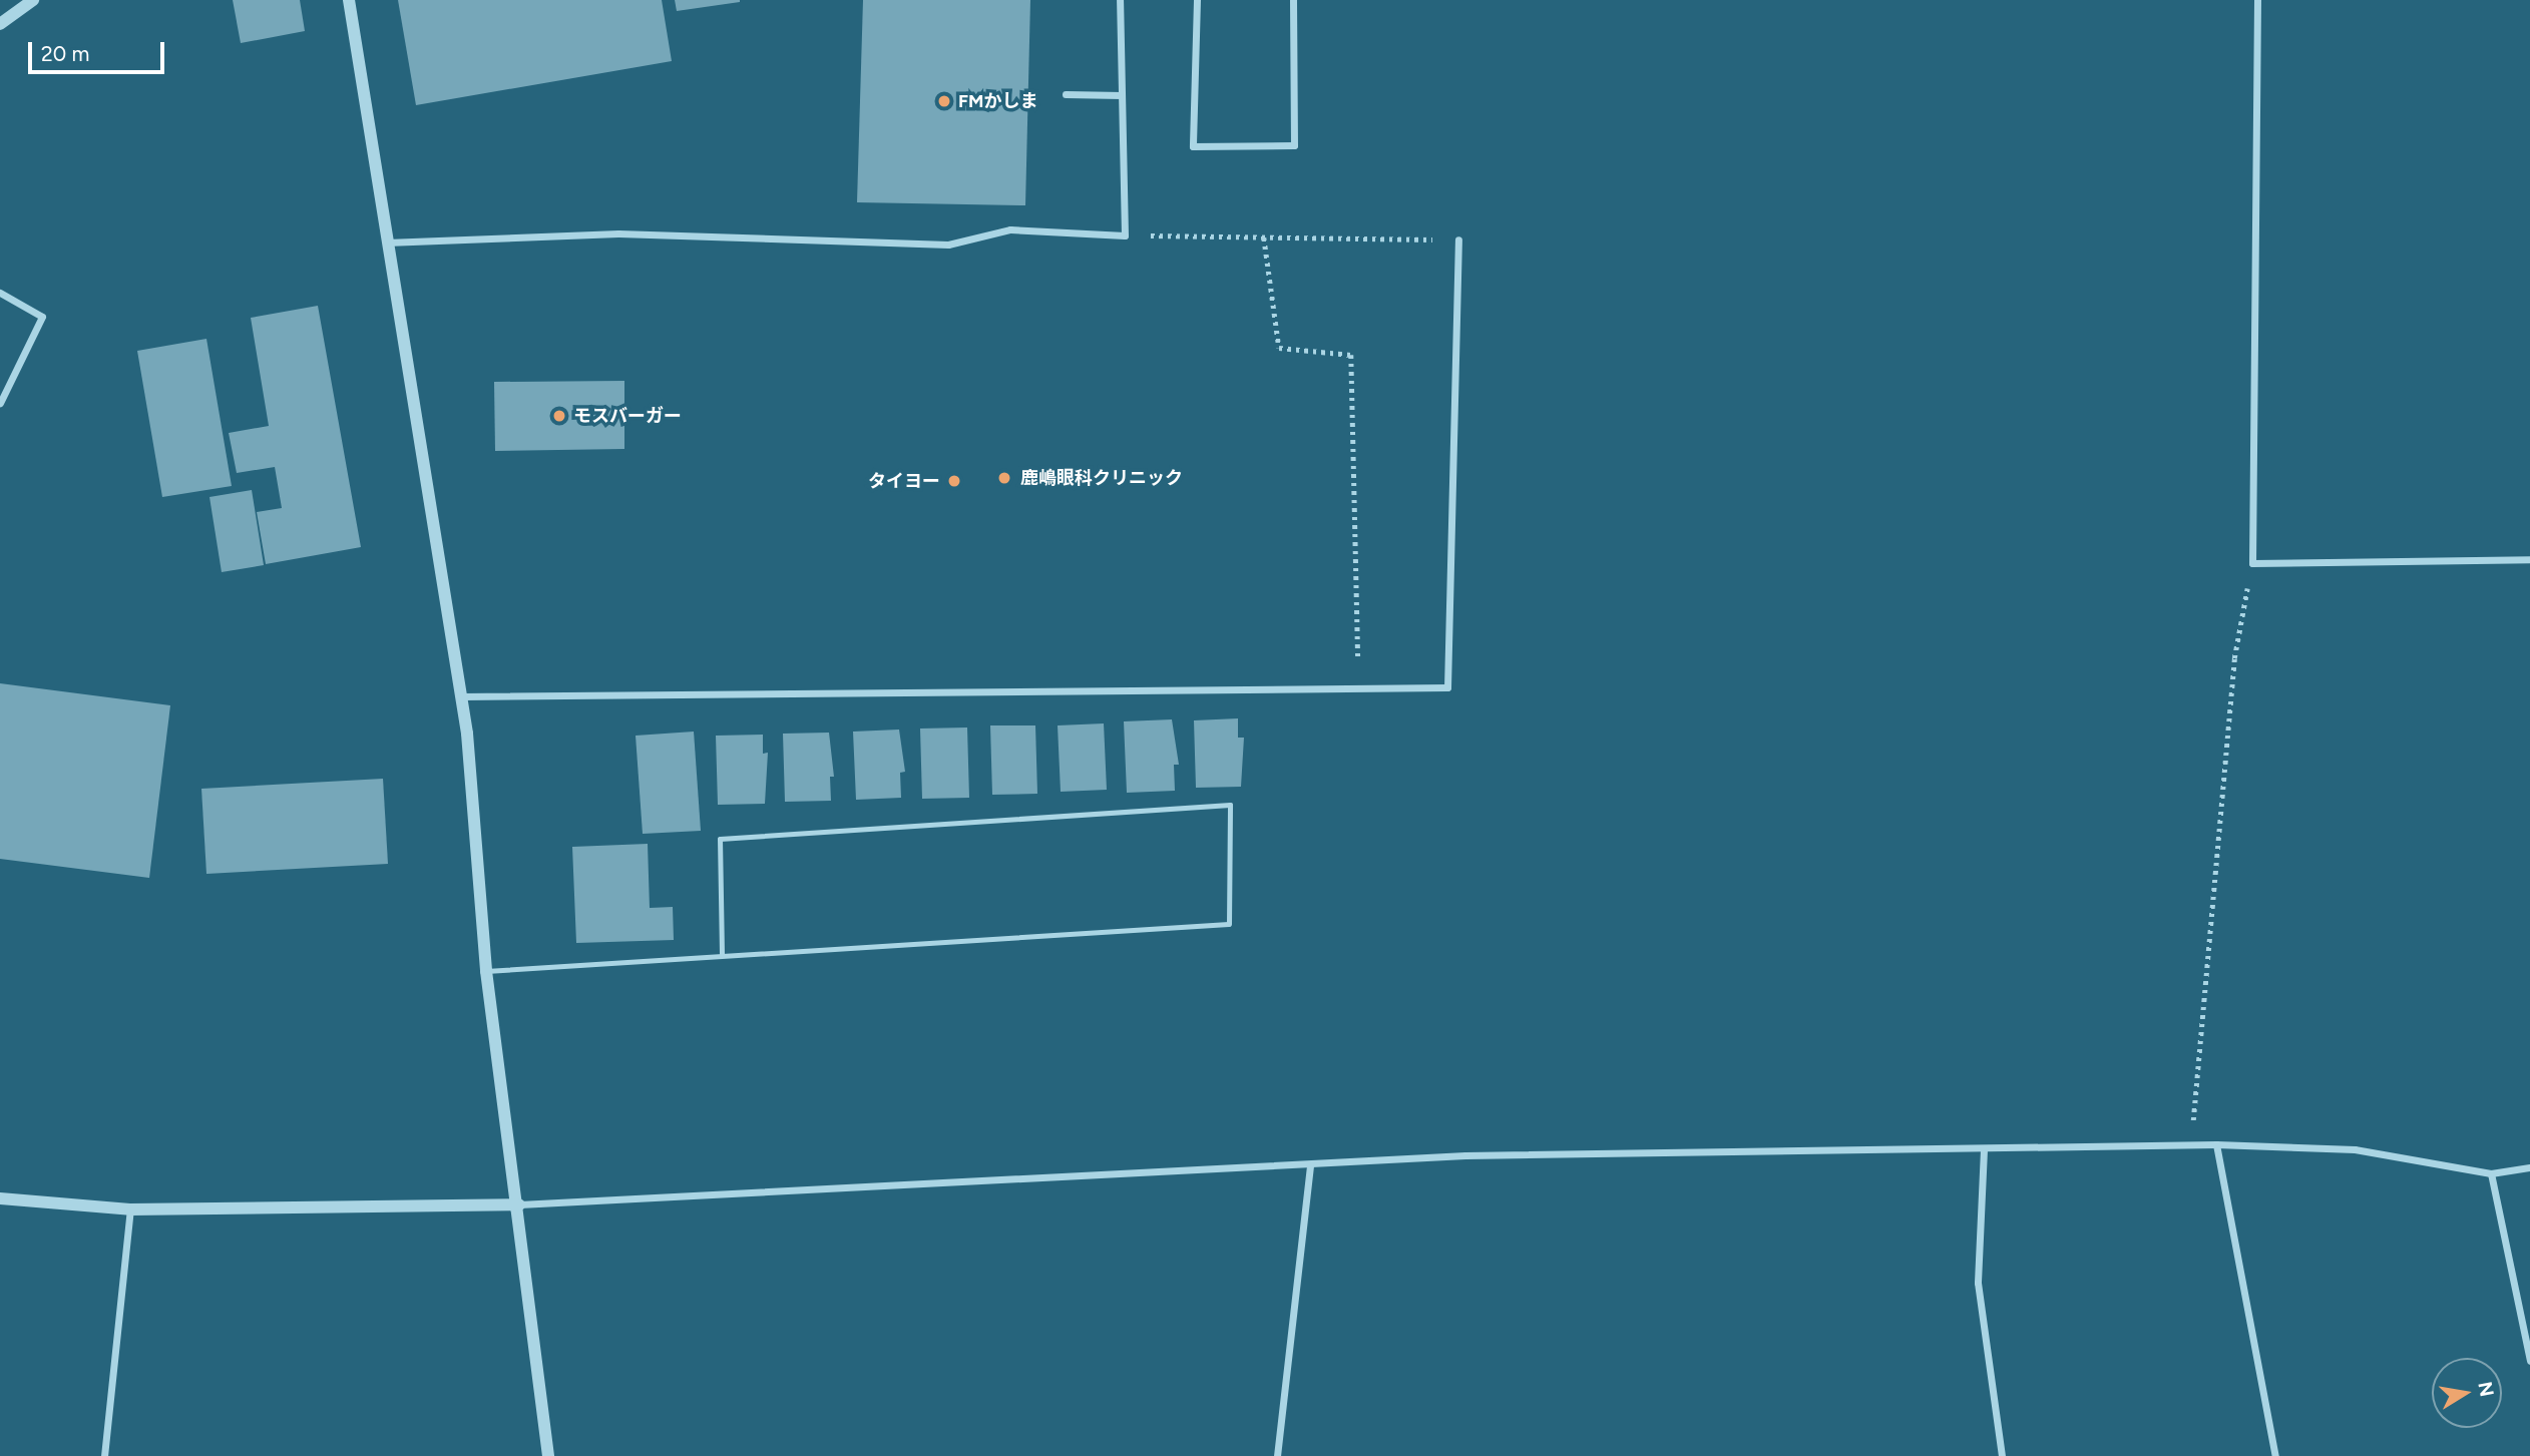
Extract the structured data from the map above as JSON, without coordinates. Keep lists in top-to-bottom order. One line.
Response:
{"places":["FMかしま","モスバーガー","鹿嶋眼科クリニック","タイヨー"],"scale_bar":"20 m","north":"right"}
